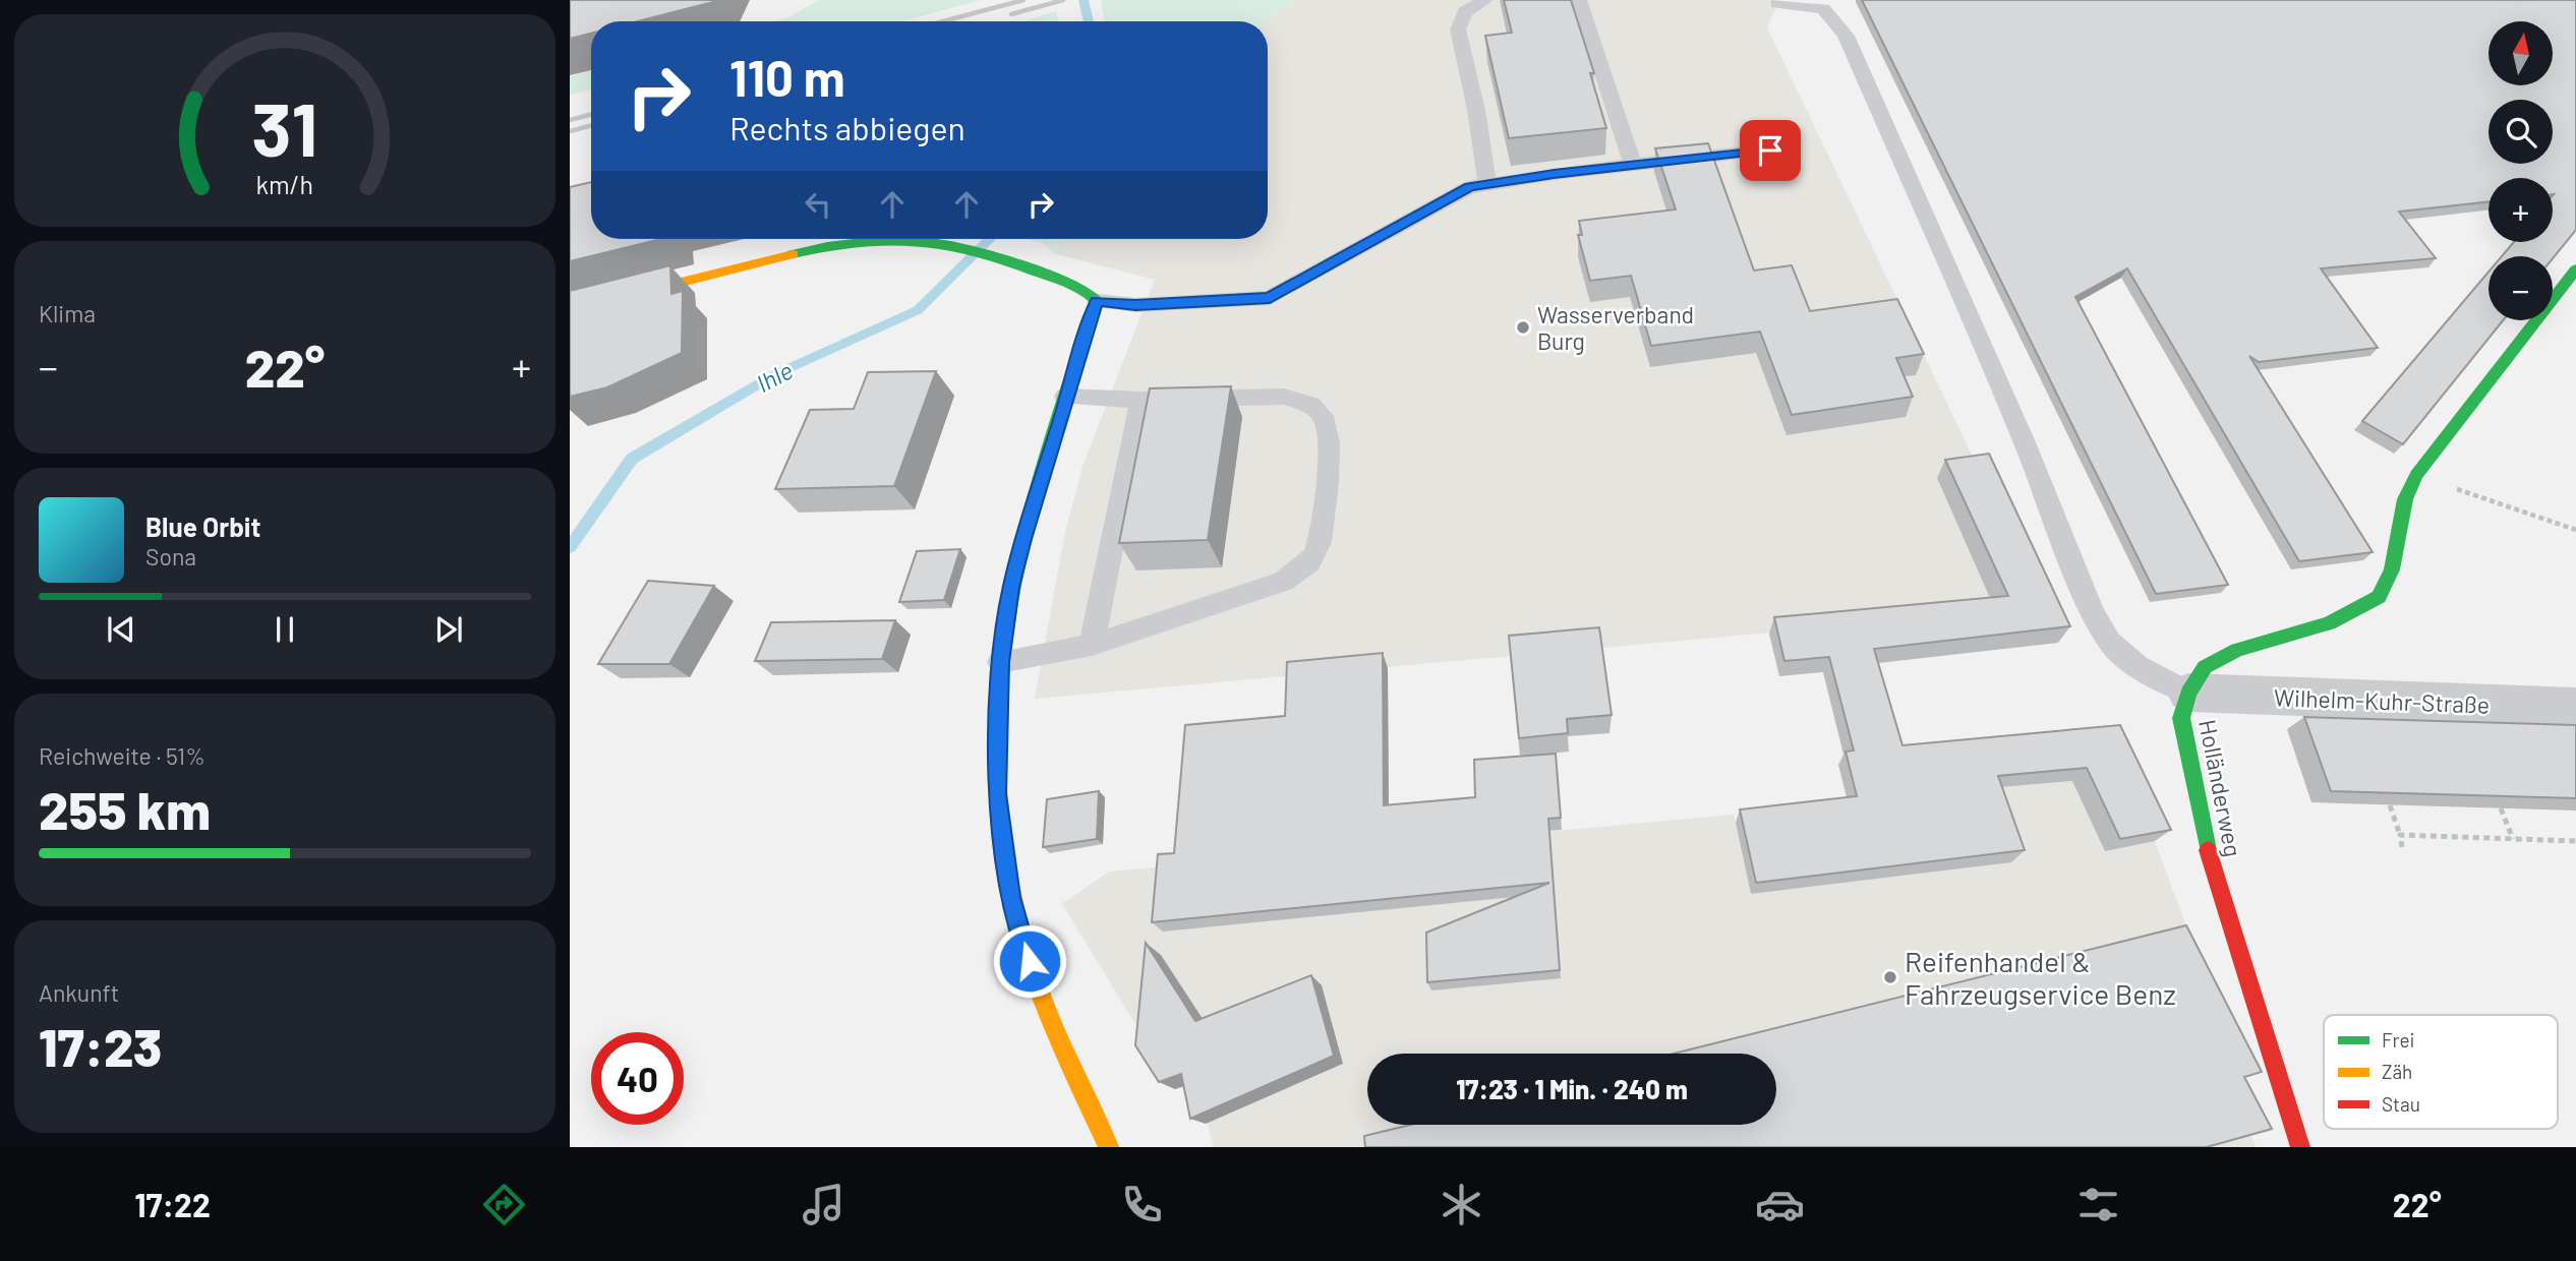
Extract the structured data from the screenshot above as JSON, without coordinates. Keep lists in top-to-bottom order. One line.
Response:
{"streets":{"street":["Wilhelm-Kuhr-Straße","Holländerweg"]},"crossings":[["Wilhelm-Kuhr-Straße","Holländerweg"]],"water":["Ihle"],"places":["Wasserverband Burg","Reifenhandel & Fahrzeugservice Benz"],"legend":["Frei","Zäh","Stau"],"north":"top","page":{"map_buttons":["+","−"],"turn":["110 m","Rechts abbiegen"],"tile":["Klima",["Reichweite · 51%","255 km"],["Ankunft","17:23"]],"heat":["−","22°","+"],"song":["Blue Orbit","Sona"],"limit":"40","trip":"17:23 · 1 Min. · 240 m","tabs":["17:22","22°"],"gauge":["31","km/h"]}}
